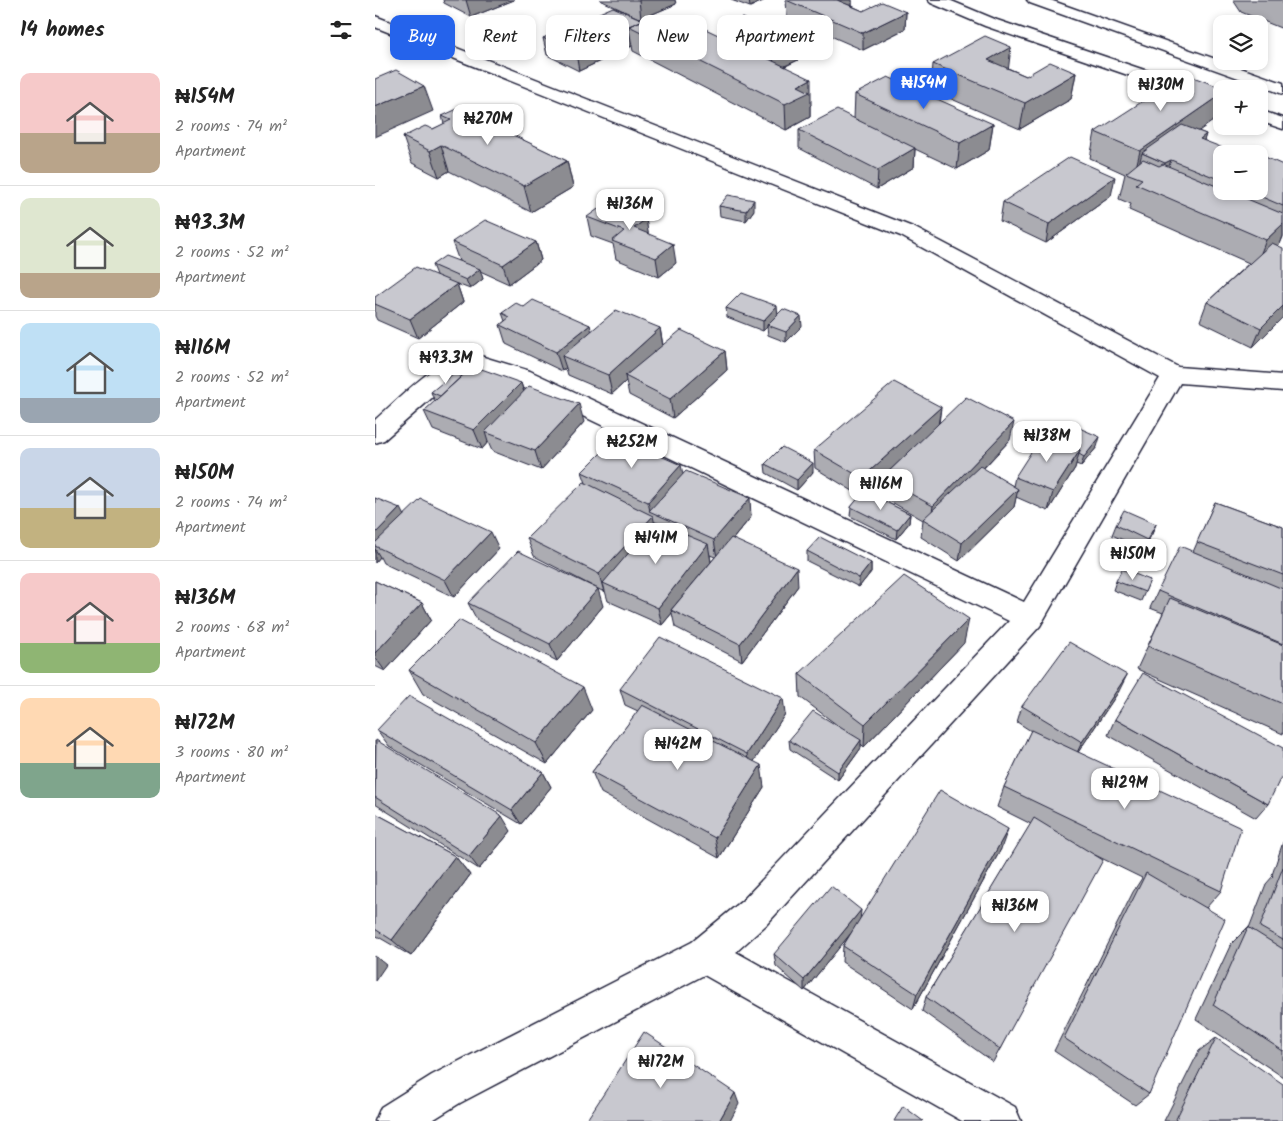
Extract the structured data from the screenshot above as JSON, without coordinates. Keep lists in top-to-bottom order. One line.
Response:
{"page":{"heading":"14 homes","map_buttons":["+","−"],"chip":["Buy","Rent","Filters","New","Apartment"],"list":[{"name":"₦154M","note":"2 rooms · 74 m² · Apartment"},{"name":"₦93.3M","note":"2 rooms · 52 m² · Apartment"},{"name":"₦116M","note":"2 rooms · 52 m² · Apartment"},{"name":"₦150M","note":"2 rooms · 74 m² · Apartment"},{"name":"₦136M","note":"2 rooms · 68 m² · Apartment"},{"name":"₦172M","note":"3 rooms · 80 m² · Apartment"}],"price":["₦154M","₦130M","₦270M","₦136M","₦93.3M","₦138M","₦252M","₦116M","₦141M","₦150M","₦142M","₦129M","₦136M","₦172M"]}}
